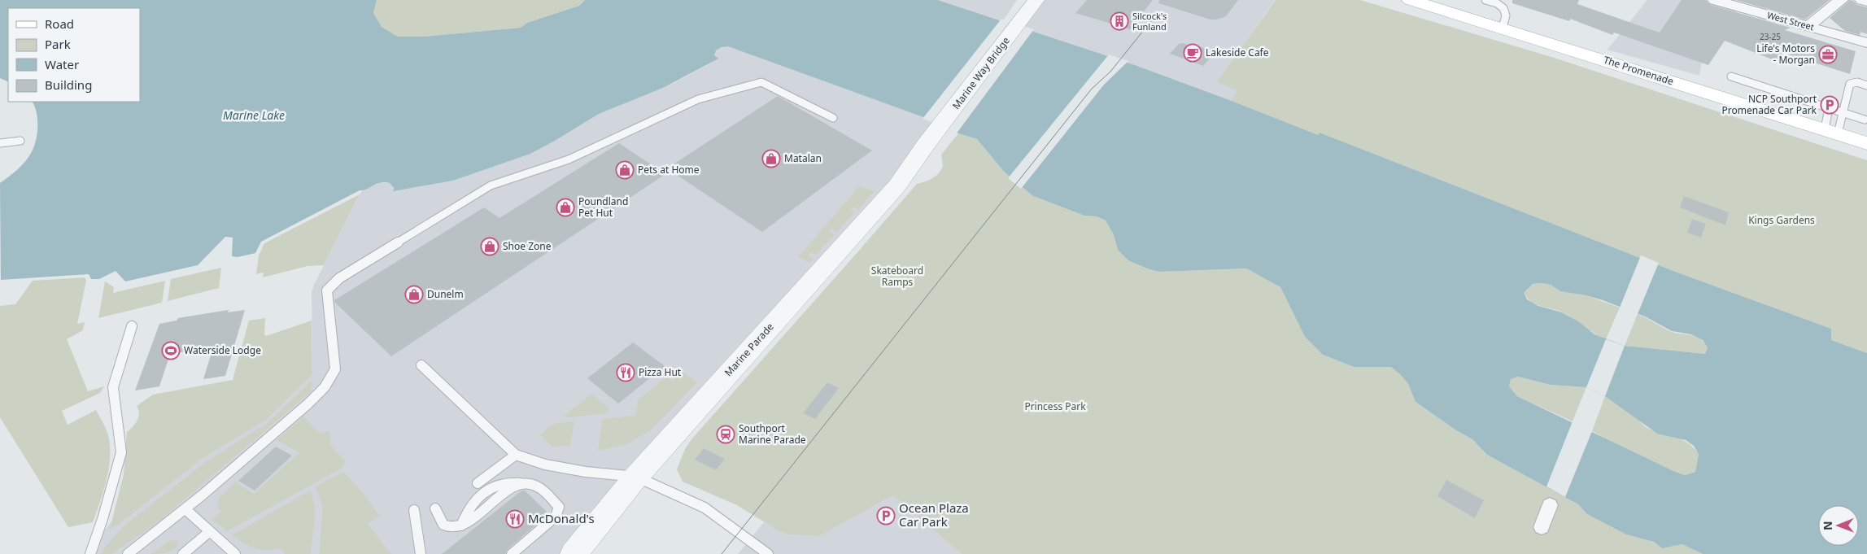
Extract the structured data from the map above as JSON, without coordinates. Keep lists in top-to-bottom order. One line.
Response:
{"streets":{"main road":["The Promenade"],"street":["West Street","Marine Way Bridge","Marine Parade"]},"crossings":[["Marine Way Bridge","Marine Parade"]],"water":["Marine Lake"],"parks":["Kings Gardens","Skateboard Ramps","Princess Park"],"places":{"building":["Silcock's Funland"],"cafe":["Lakeside Cafe"],"office":["Life's Motors - Morgan"],"parking":["NCP Southport Promenade Car Park","Ocean Plaza Car Park"],"shop":["Matalan","Pets at Home","Poundland Pet Hut","Shoe Zone","Dunelm"],"sports":["Waterside Lodge"],"restaurant":["Pizza Hut","McDonald's"],"station":["Southport Marine Parade"]},"house_numbers":["23-25"],"legend":["Road","Park","Water","Building"],"north":"left"}
